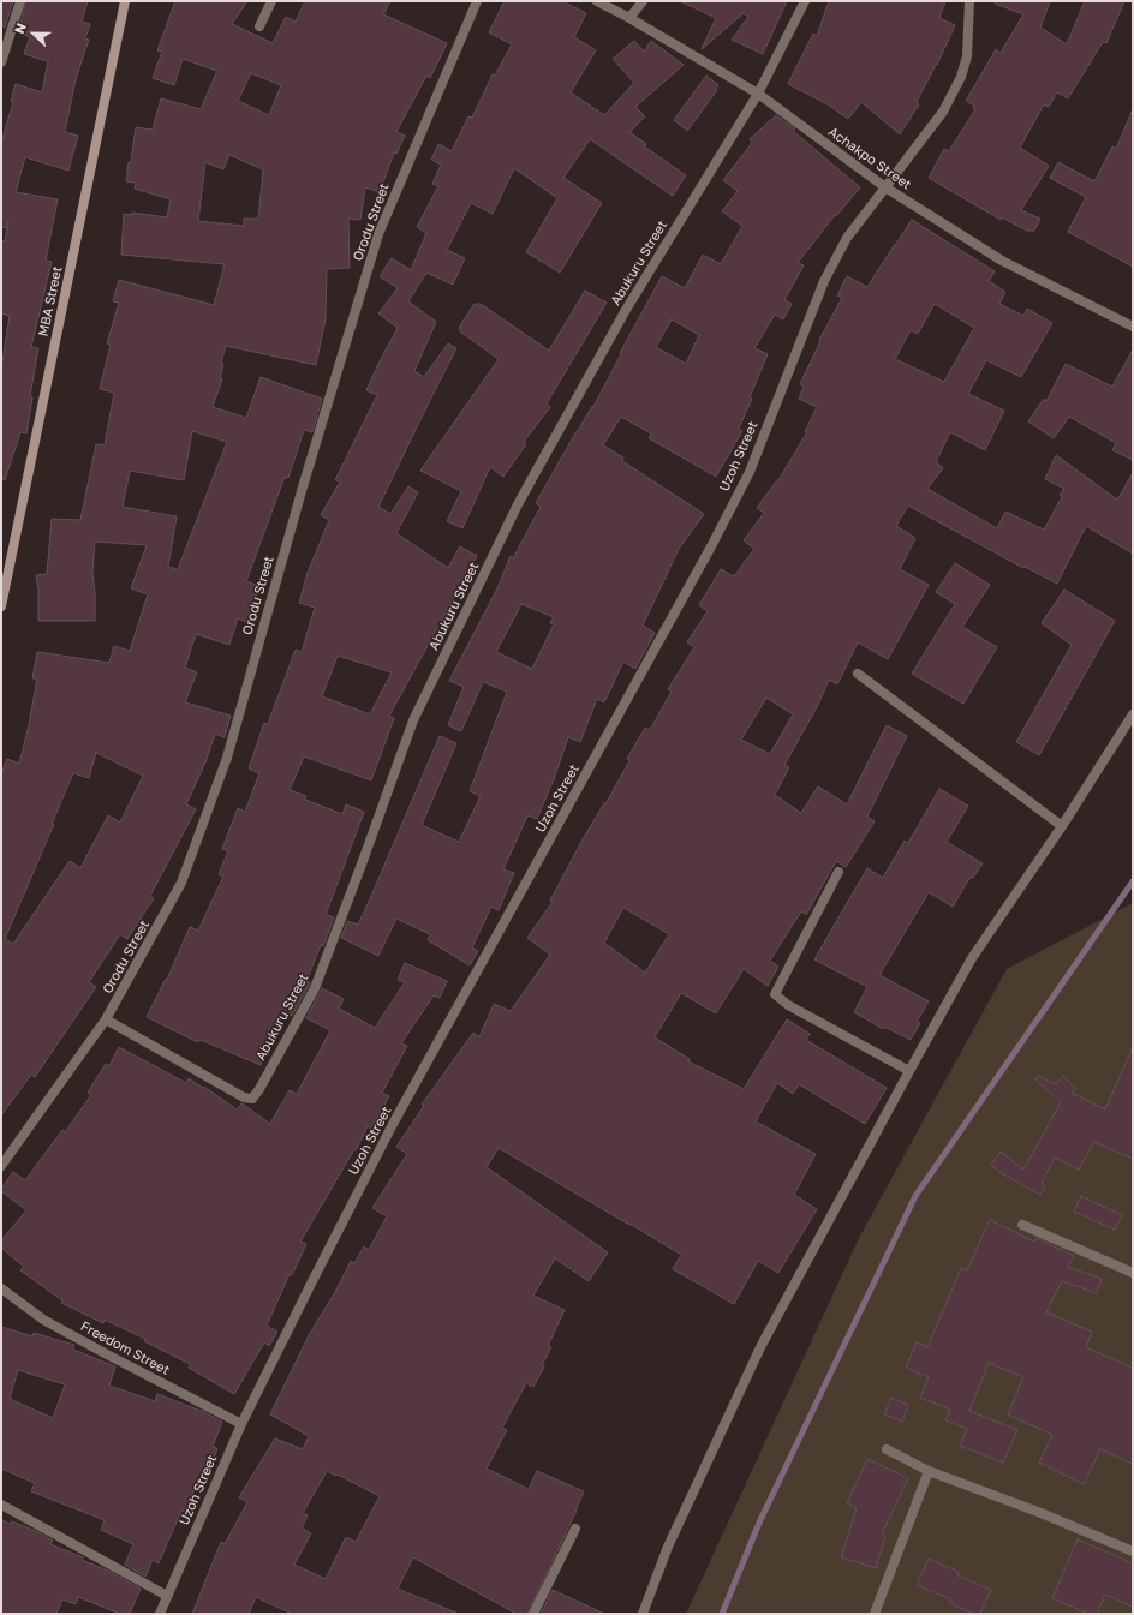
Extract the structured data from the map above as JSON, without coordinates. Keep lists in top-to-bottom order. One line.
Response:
{"streets":{"street":["Achakpo Street","Orodu Street","Abukuru Street","MBA Street","Uzoh Street","Freedom Street"]},"crossings":[["Achakpo Street","Abukuru Street"],["Achakpo Street","Uzoh Street"],["Orodu Street","Abukuru Street"],["Uzoh Street","Freedom Street"]],"north":"left"}
